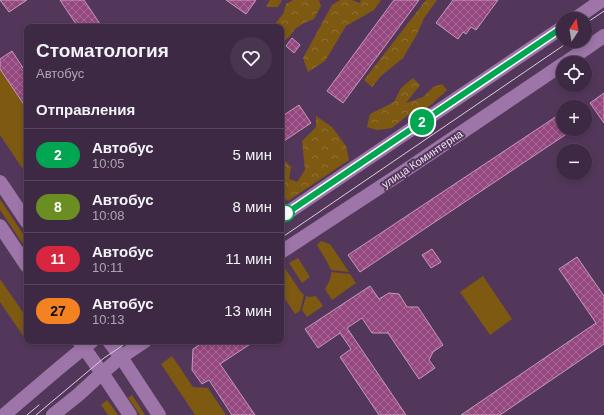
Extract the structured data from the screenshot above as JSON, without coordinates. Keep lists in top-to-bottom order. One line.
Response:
{"streets":{"street":["улица Коминтерна"]},"lines":["bus line 2"],"north":"top","page":{"on_map":"2","map_buttons":["+","−"],"heading":[["Стоматология","Автобус"],"Отправления"],"list":[{"mark":"2","name":"Автобус","note":"10:05","value":"5 мин"},{"mark":"8","name":"Автобус","note":"10:08","value":"8 мин"},{"mark":"11","name":"Автобус","note":"10:11","value":"11 мин"},{"mark":"27","name":"Автобус","note":"10:13","value":"13 мин"}]}}
